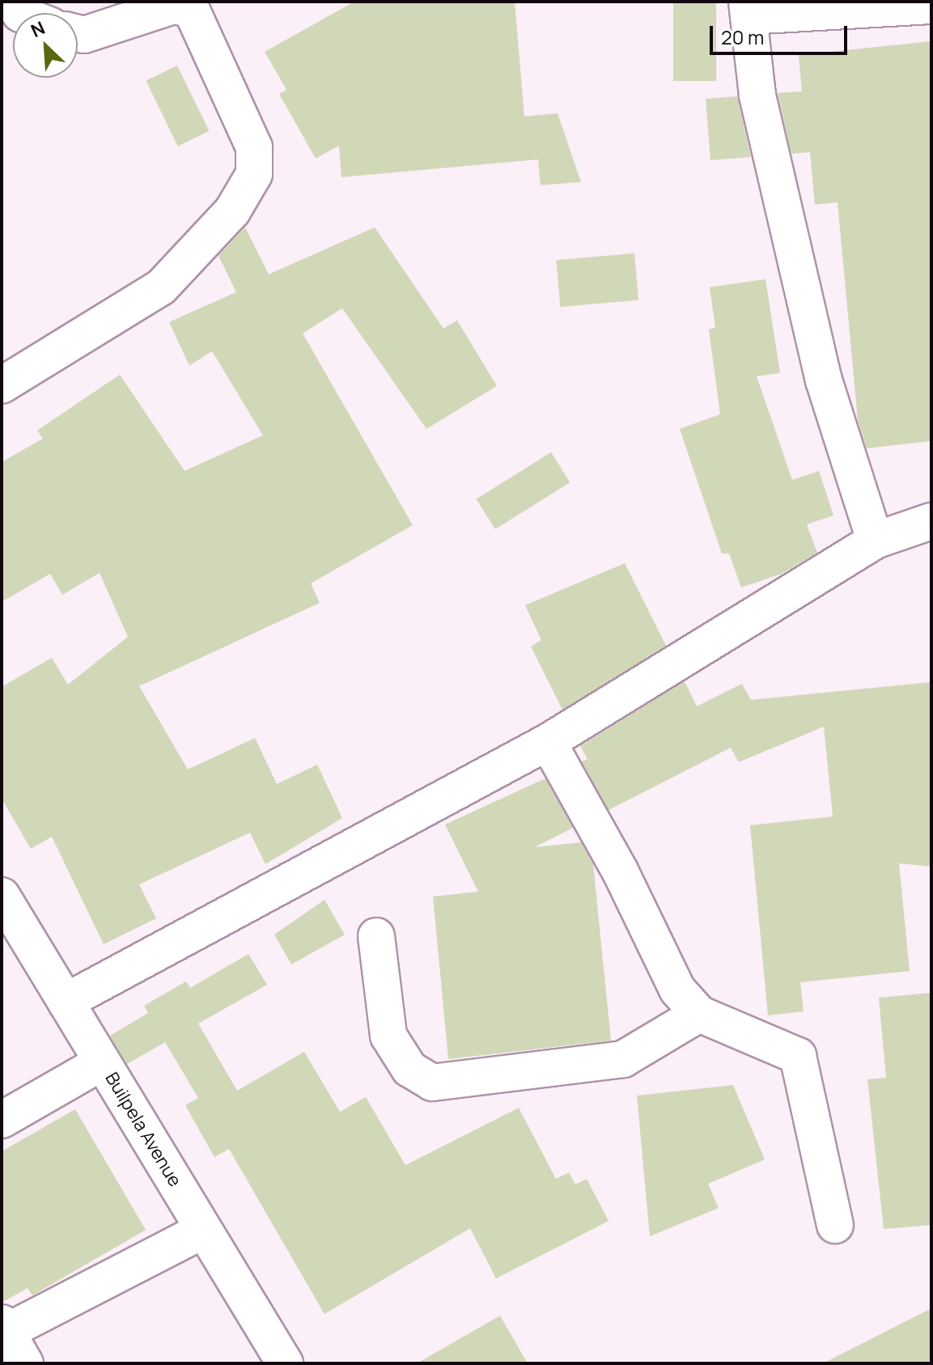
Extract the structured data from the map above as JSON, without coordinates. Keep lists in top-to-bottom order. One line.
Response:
{"streets":{"street":["Builpela Avenue"]},"scale_bar":"20 m","north":"top left"}
